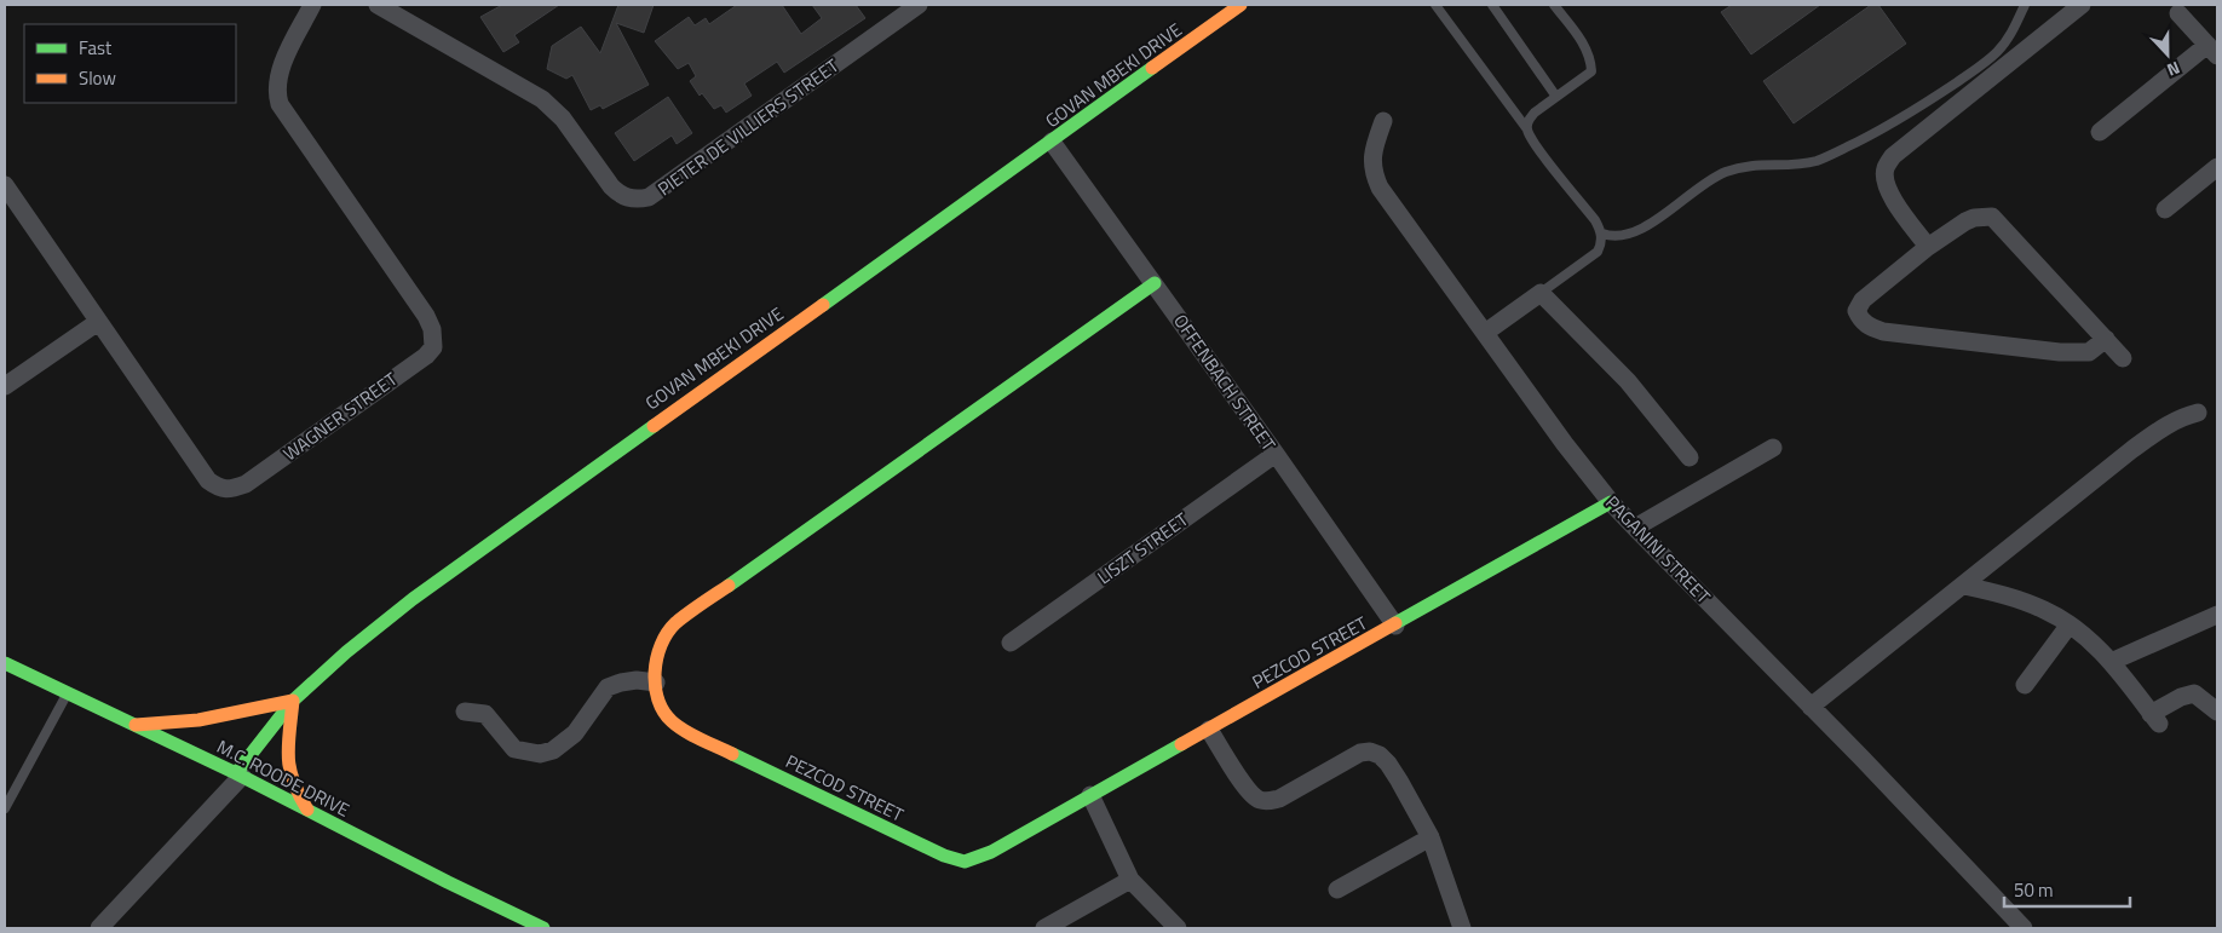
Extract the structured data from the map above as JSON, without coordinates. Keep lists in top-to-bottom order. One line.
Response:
{"streets":{"street":["GOVAN MBEKI DRIVE","PIETER DE VILLIERS STREET","OFFENBACH STREET","WAGNER STREET","LISZT STREET","PAGANINI STREET","PEZCOD STREET","M.C. ROODE DRIVE"]},"crossings":[["GOVAN MBEKI DRIVE","OFFENBACH STREET"],["GOVAN MBEKI DRIVE","M.C. ROODE DRIVE"],["OFFENBACH STREET","LISZT STREET"],["OFFENBACH STREET","PEZCOD STREET"],["PAGANINI STREET","PEZCOD STREET"]],"legend":["Fast","Slow"],"scale_bar":"50 m","north":"bottom"}
